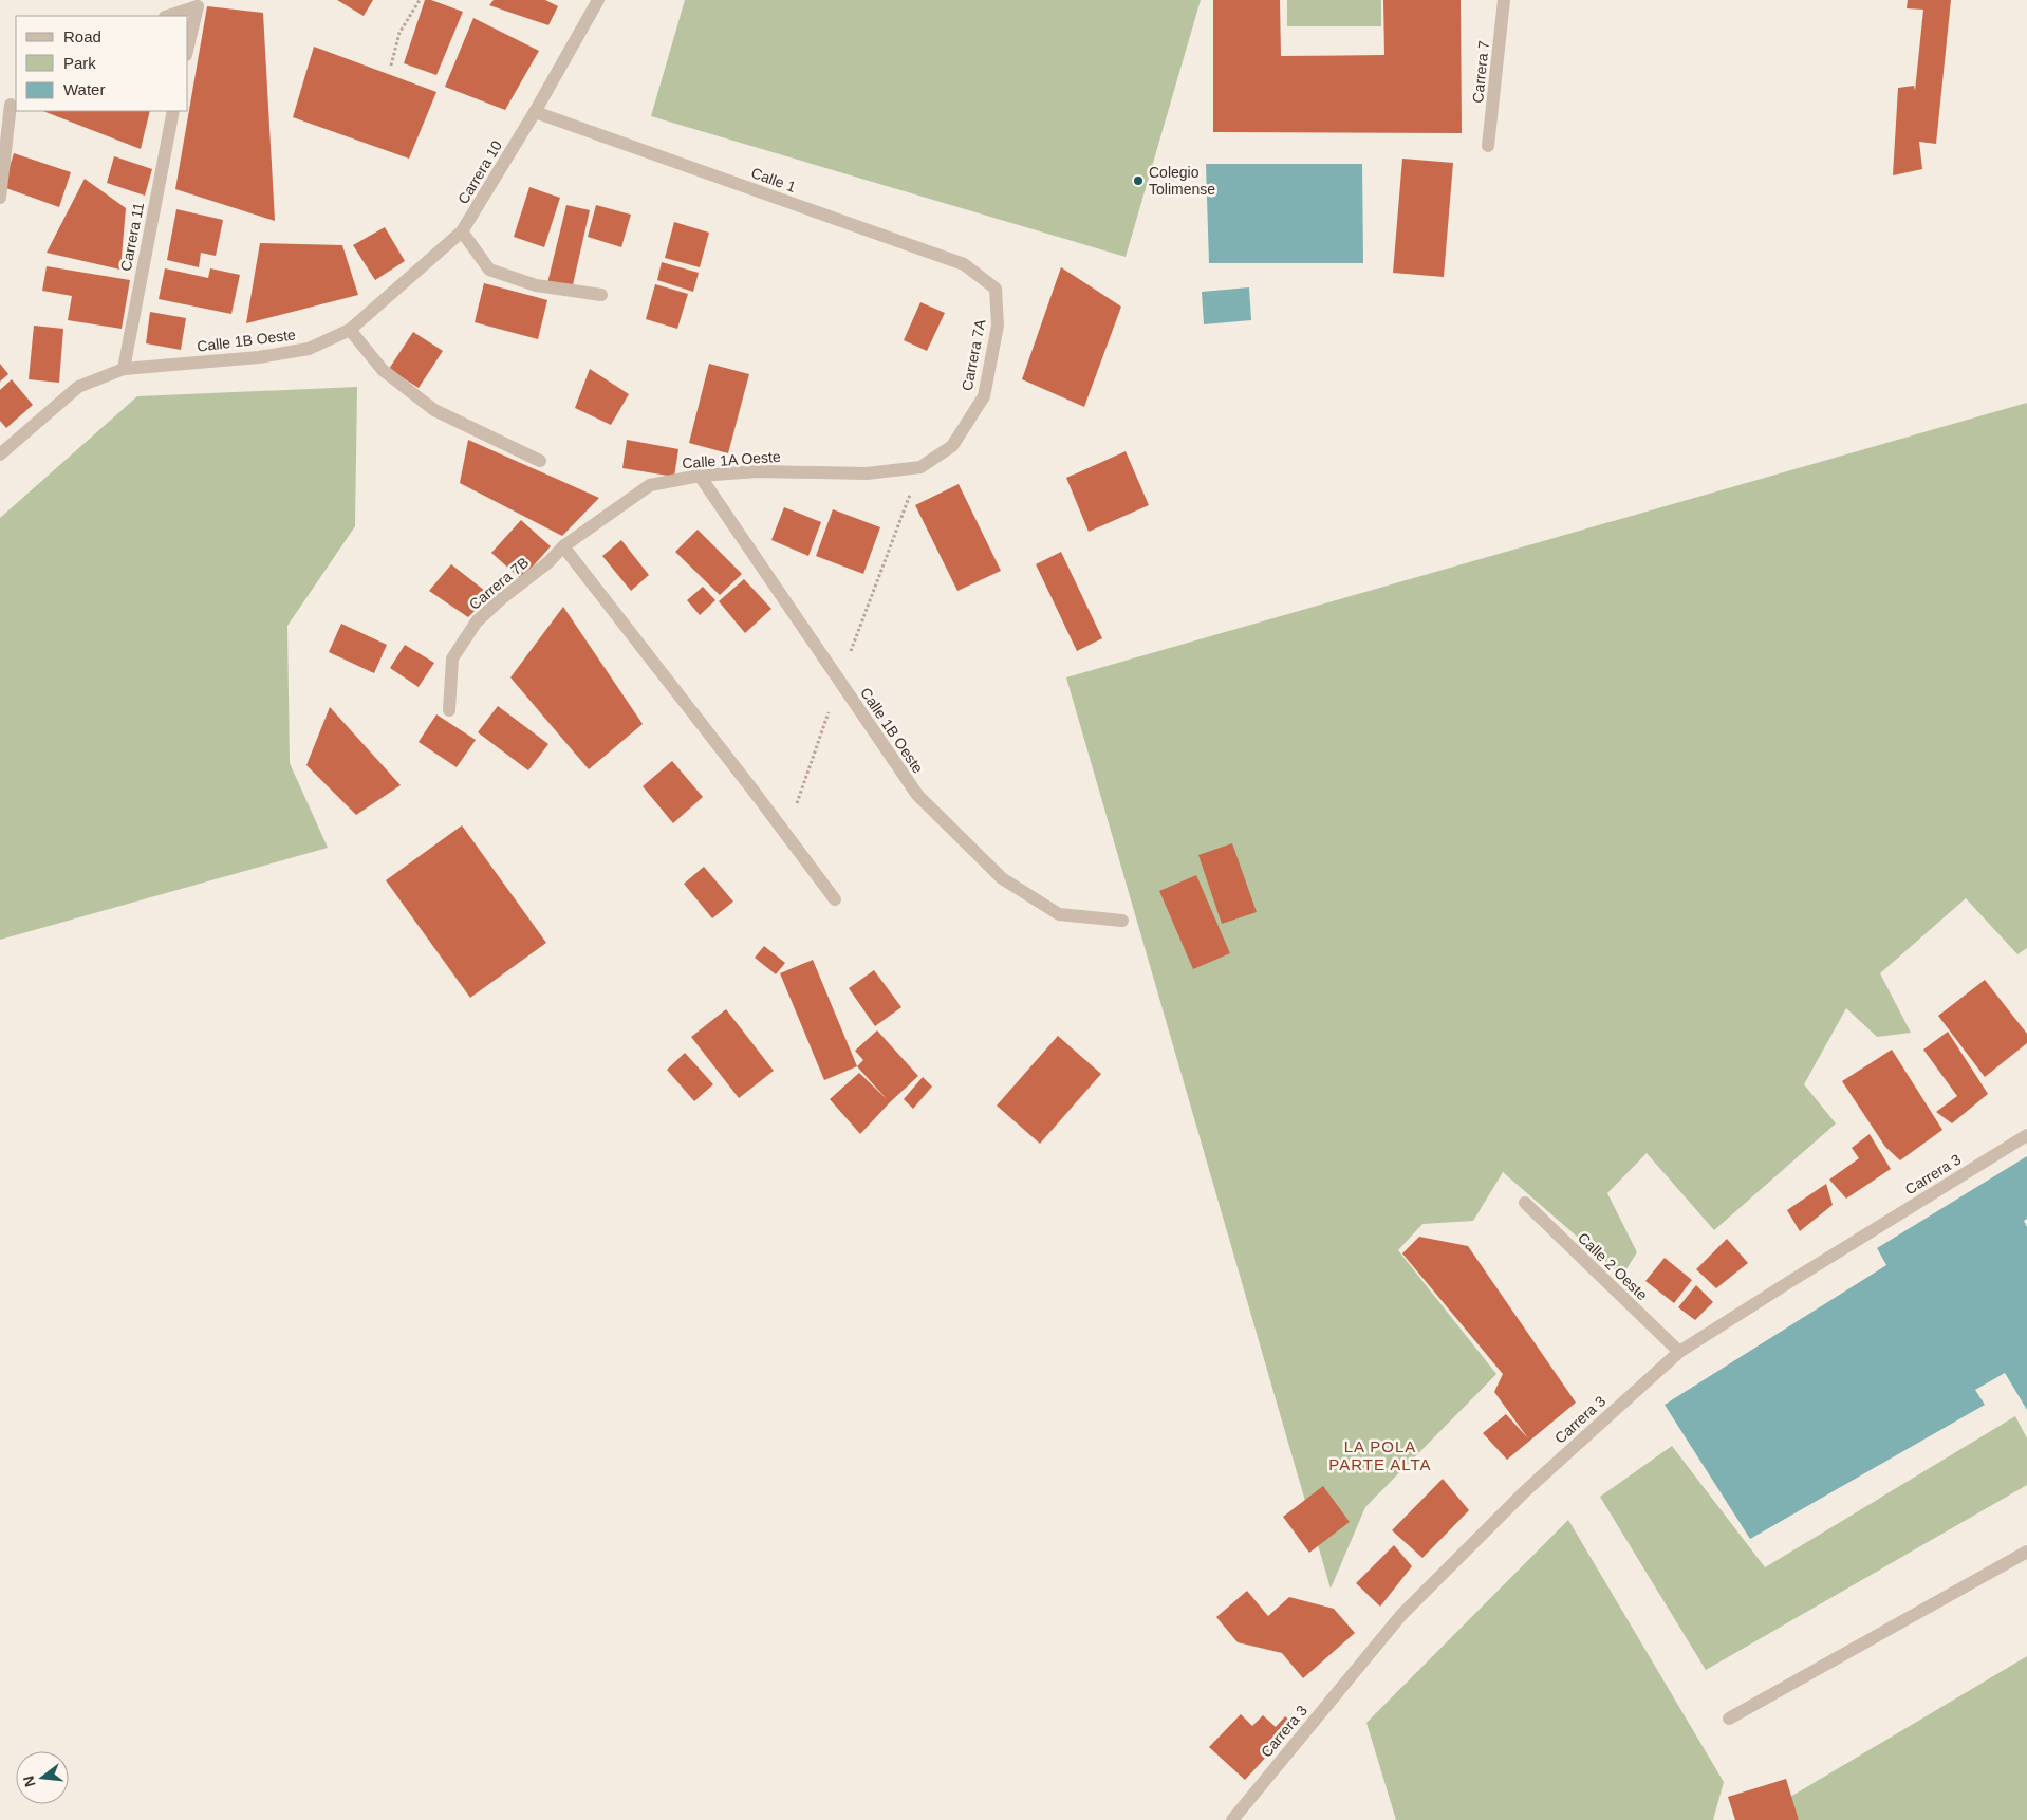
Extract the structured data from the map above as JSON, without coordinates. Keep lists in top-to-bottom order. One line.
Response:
{"streets":{"street":["Carrera 7","Carrera 10","Calle 1","Carrera 11","Calle 1B Oeste","Carrera 7A","Calle 1A Oeste","Carrera 7B","Carrera 3","Calle 2 Oeste"]},"crossings":[["Carrera 10","Calle 1"],["Carrera 10","Calle 1B Oeste"],["Calle 1","Carrera 7A"],["Carrera 11","Calle 1B Oeste"],["Calle 1B Oeste","Calle 1A Oeste"],["Carrera 7A","Calle 1A Oeste"],["Calle 1A Oeste","Carrera 7B"],["Carrera 3","Calle 2 Oeste"]],"districts":["LA POLA PARTE ALTA"],"places":["Colegio Tolimense"],"legend":["Road","Park","Water"],"north":"left"}
